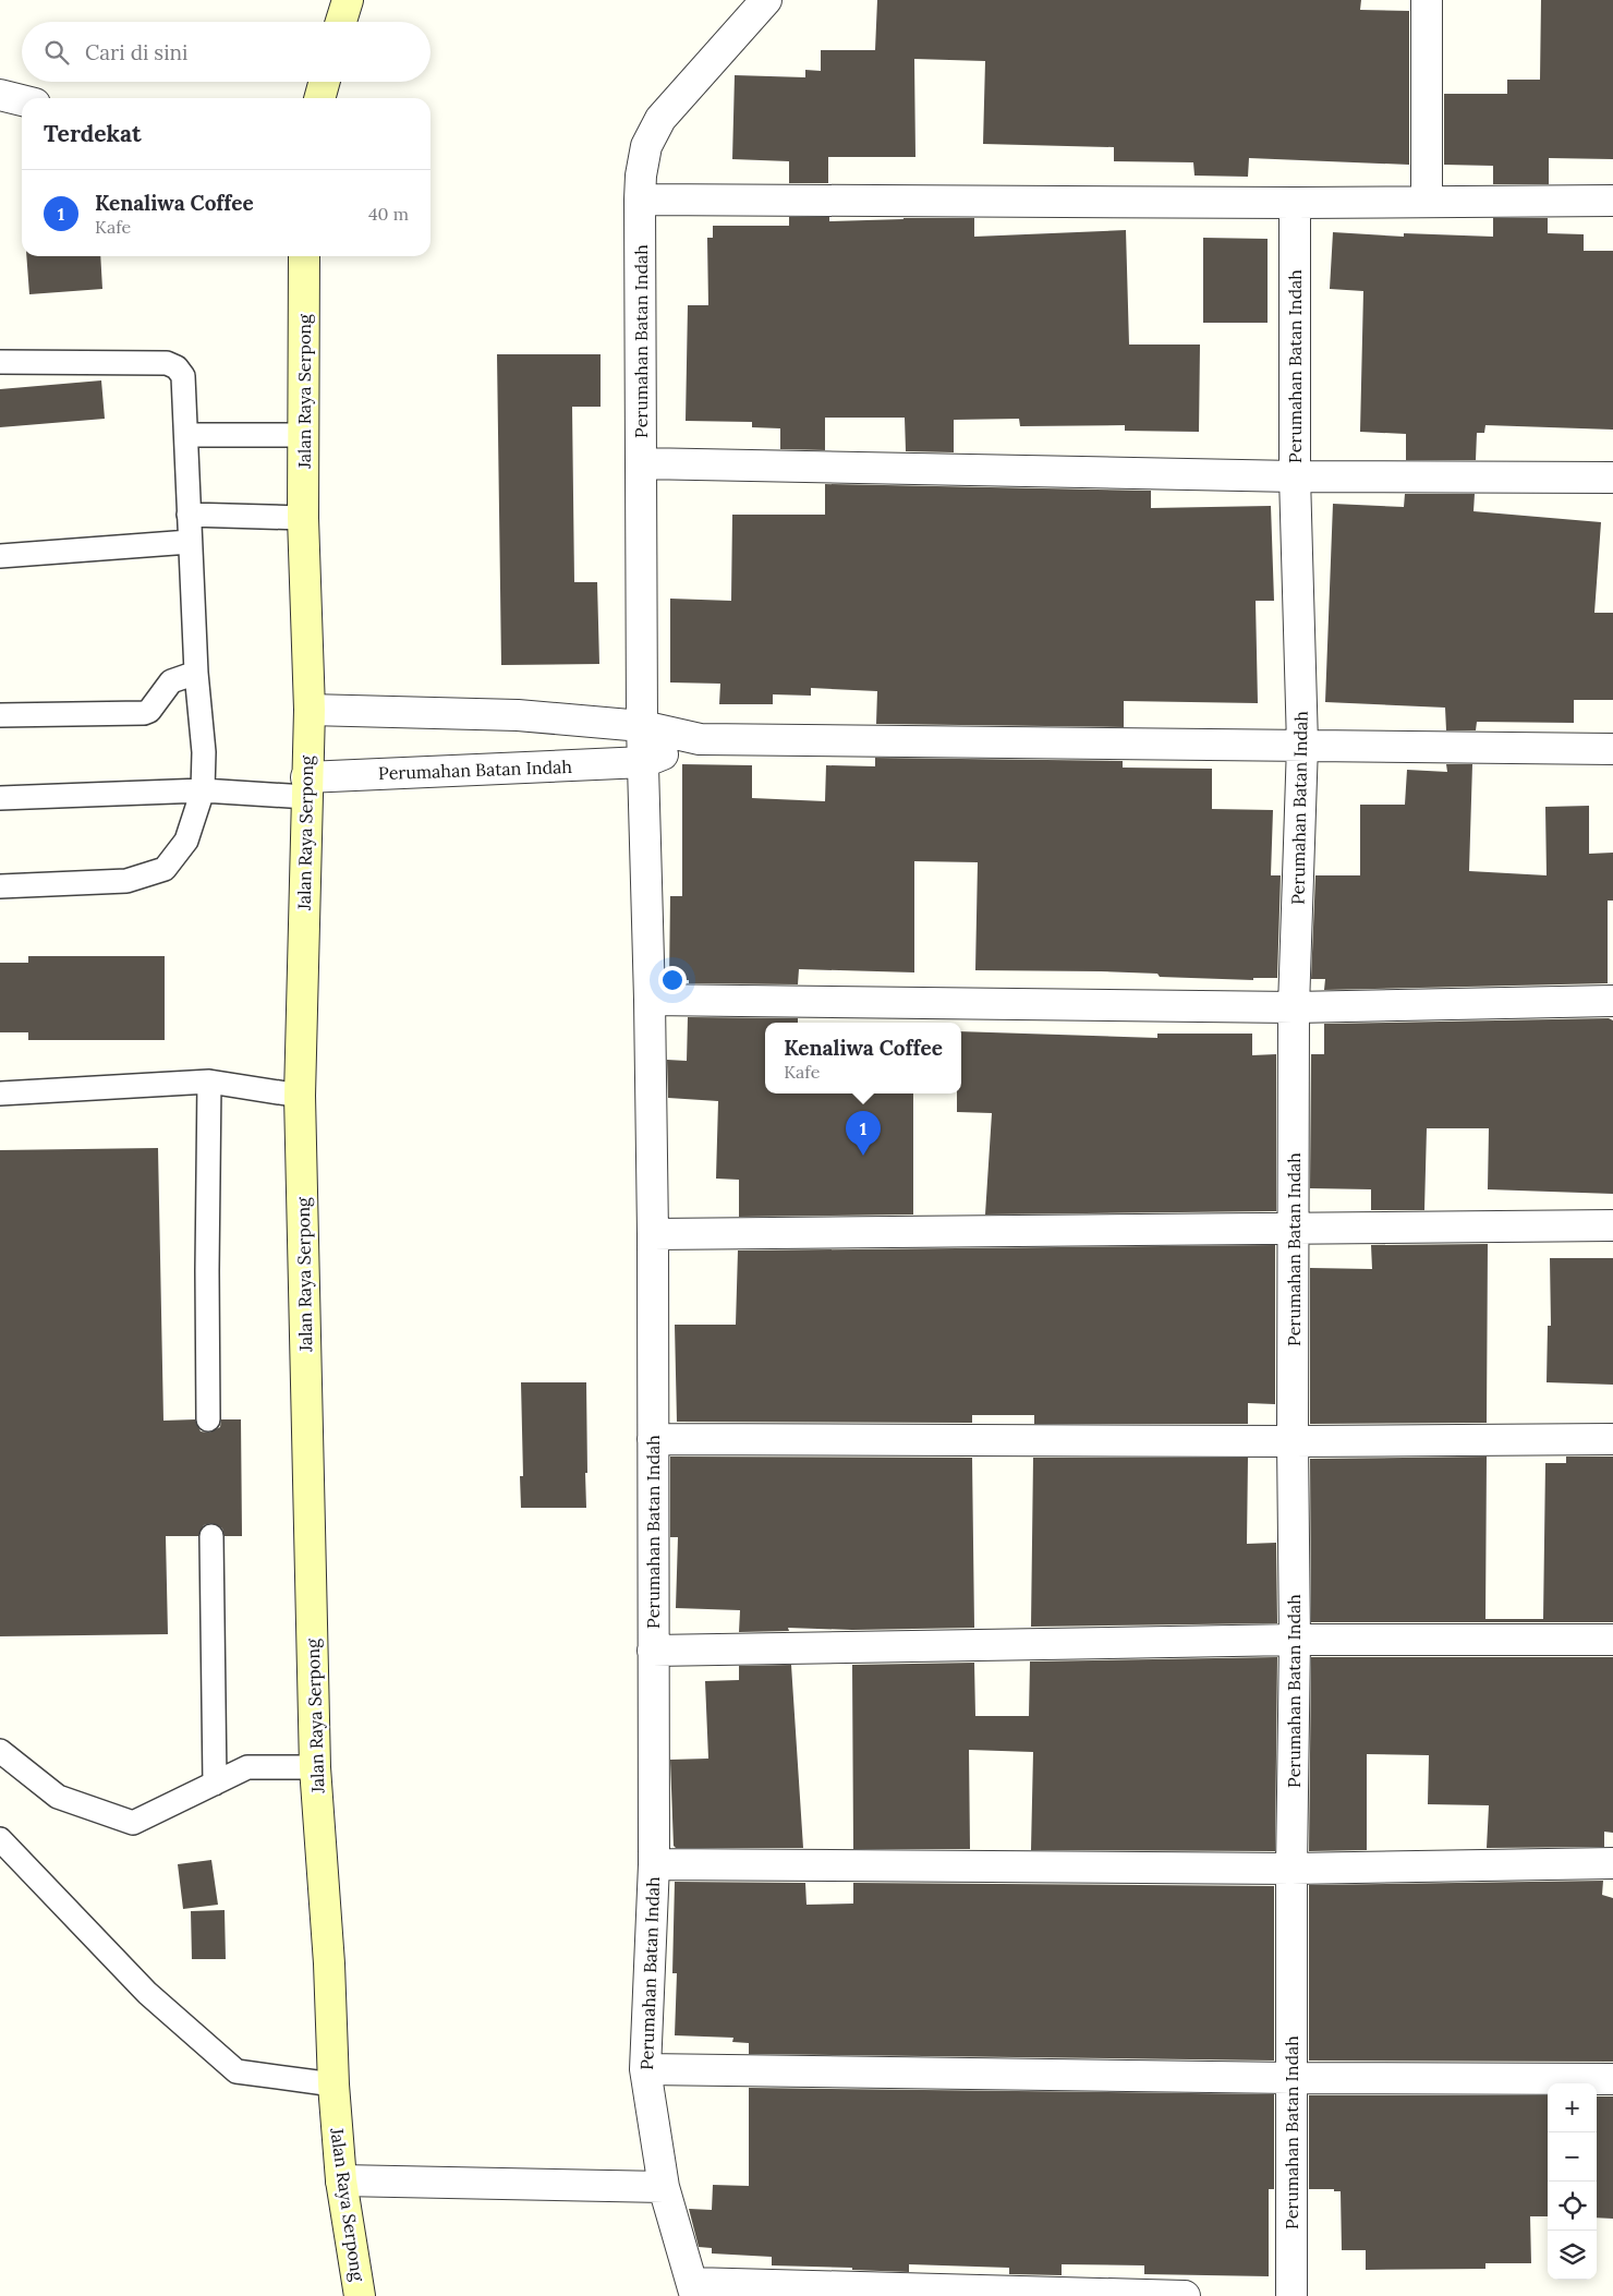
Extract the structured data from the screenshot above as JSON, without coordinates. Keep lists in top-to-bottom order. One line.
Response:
{"streets":{"main road":["Jalan Raya Serpong"],"street":["Perumahan Batan Indah"]},"crossings":[["Perumahan Batan Indah","Jalan Raya Serpong"]],"page":{"search":"Cari di sini","heading":"Terdekat","list":[{"mark":"1","name":"Kenaliwa Coffee","note":"Kafe","value":"40 m"}],"popup":["Kenaliwa Coffee","Kafe"],"pins":"1","map_buttons":["+","−"]}}
